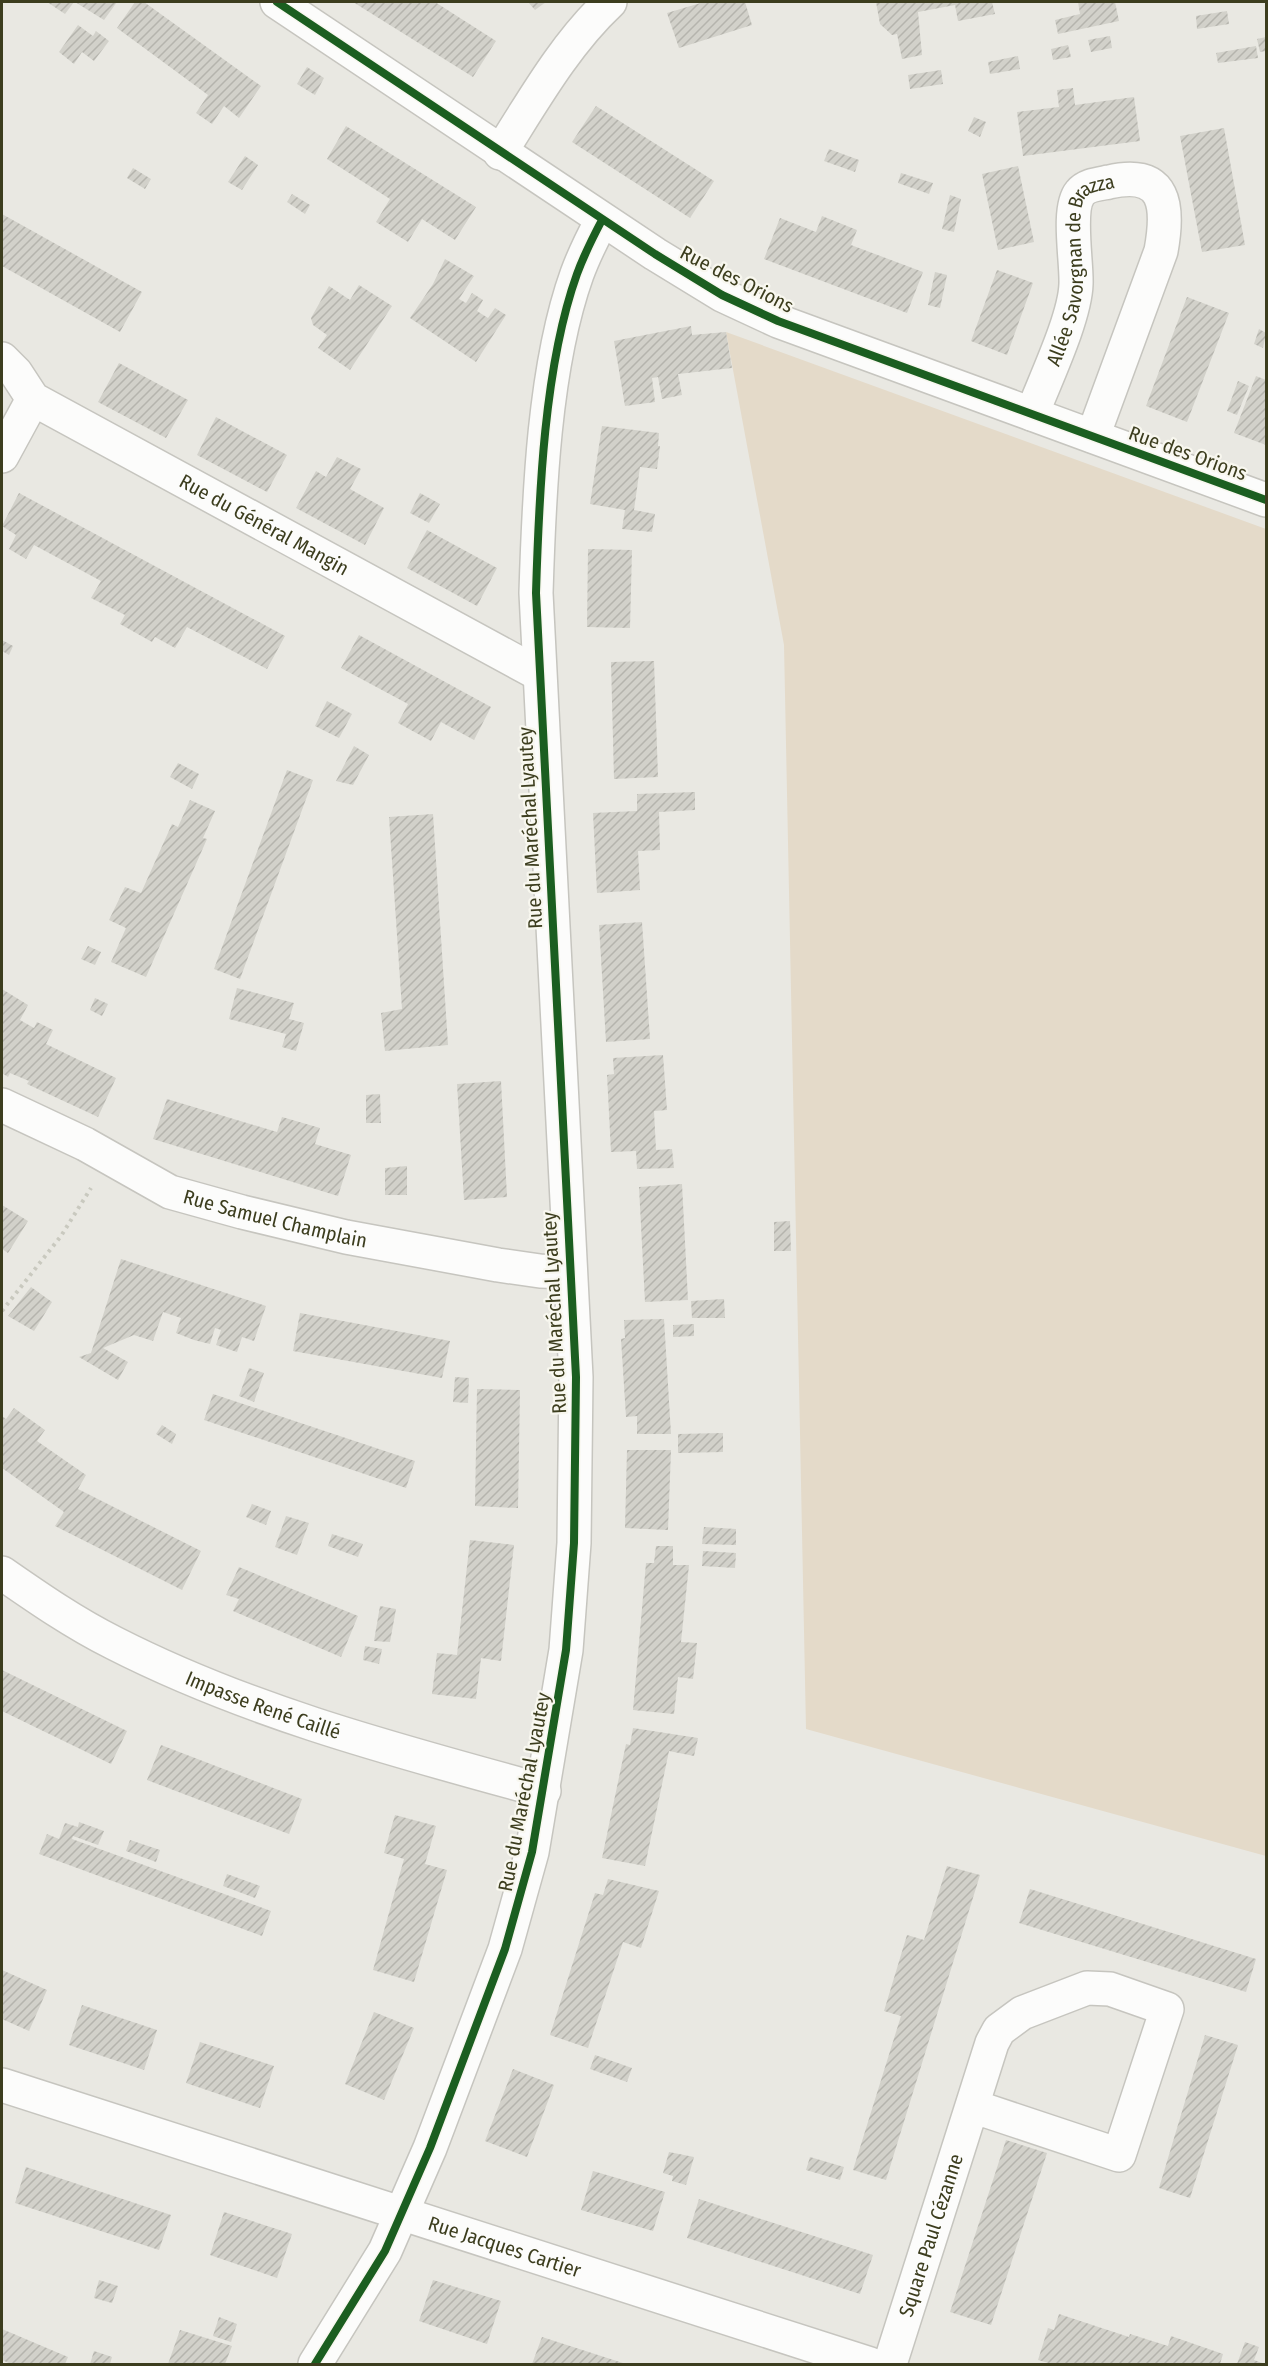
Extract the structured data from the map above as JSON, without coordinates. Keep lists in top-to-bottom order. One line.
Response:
{"streets":{"street":["Allée Savorgnan de Brazza","Rue des Orions","Rue du Général Mangin","Rue du Maréchal Lyautey","Rue Samuel Champlain","Impasse René Caillé","Square Paul Cézanne","Rue Jacques Cartier"]},"crossings":[["Allée Savorgnan de Brazza","Rue des Orions"],["Rue des Orions","Rue du Maréchal Lyautey"],["Rue du Général Mangin","Rue du Maréchal Lyautey"],["Rue du Maréchal Lyautey","Rue Samuel Champlain"],["Rue du Maréchal Lyautey","Impasse René Caillé"],["Rue du Maréchal Lyautey","Rue Jacques Cartier"]]}
